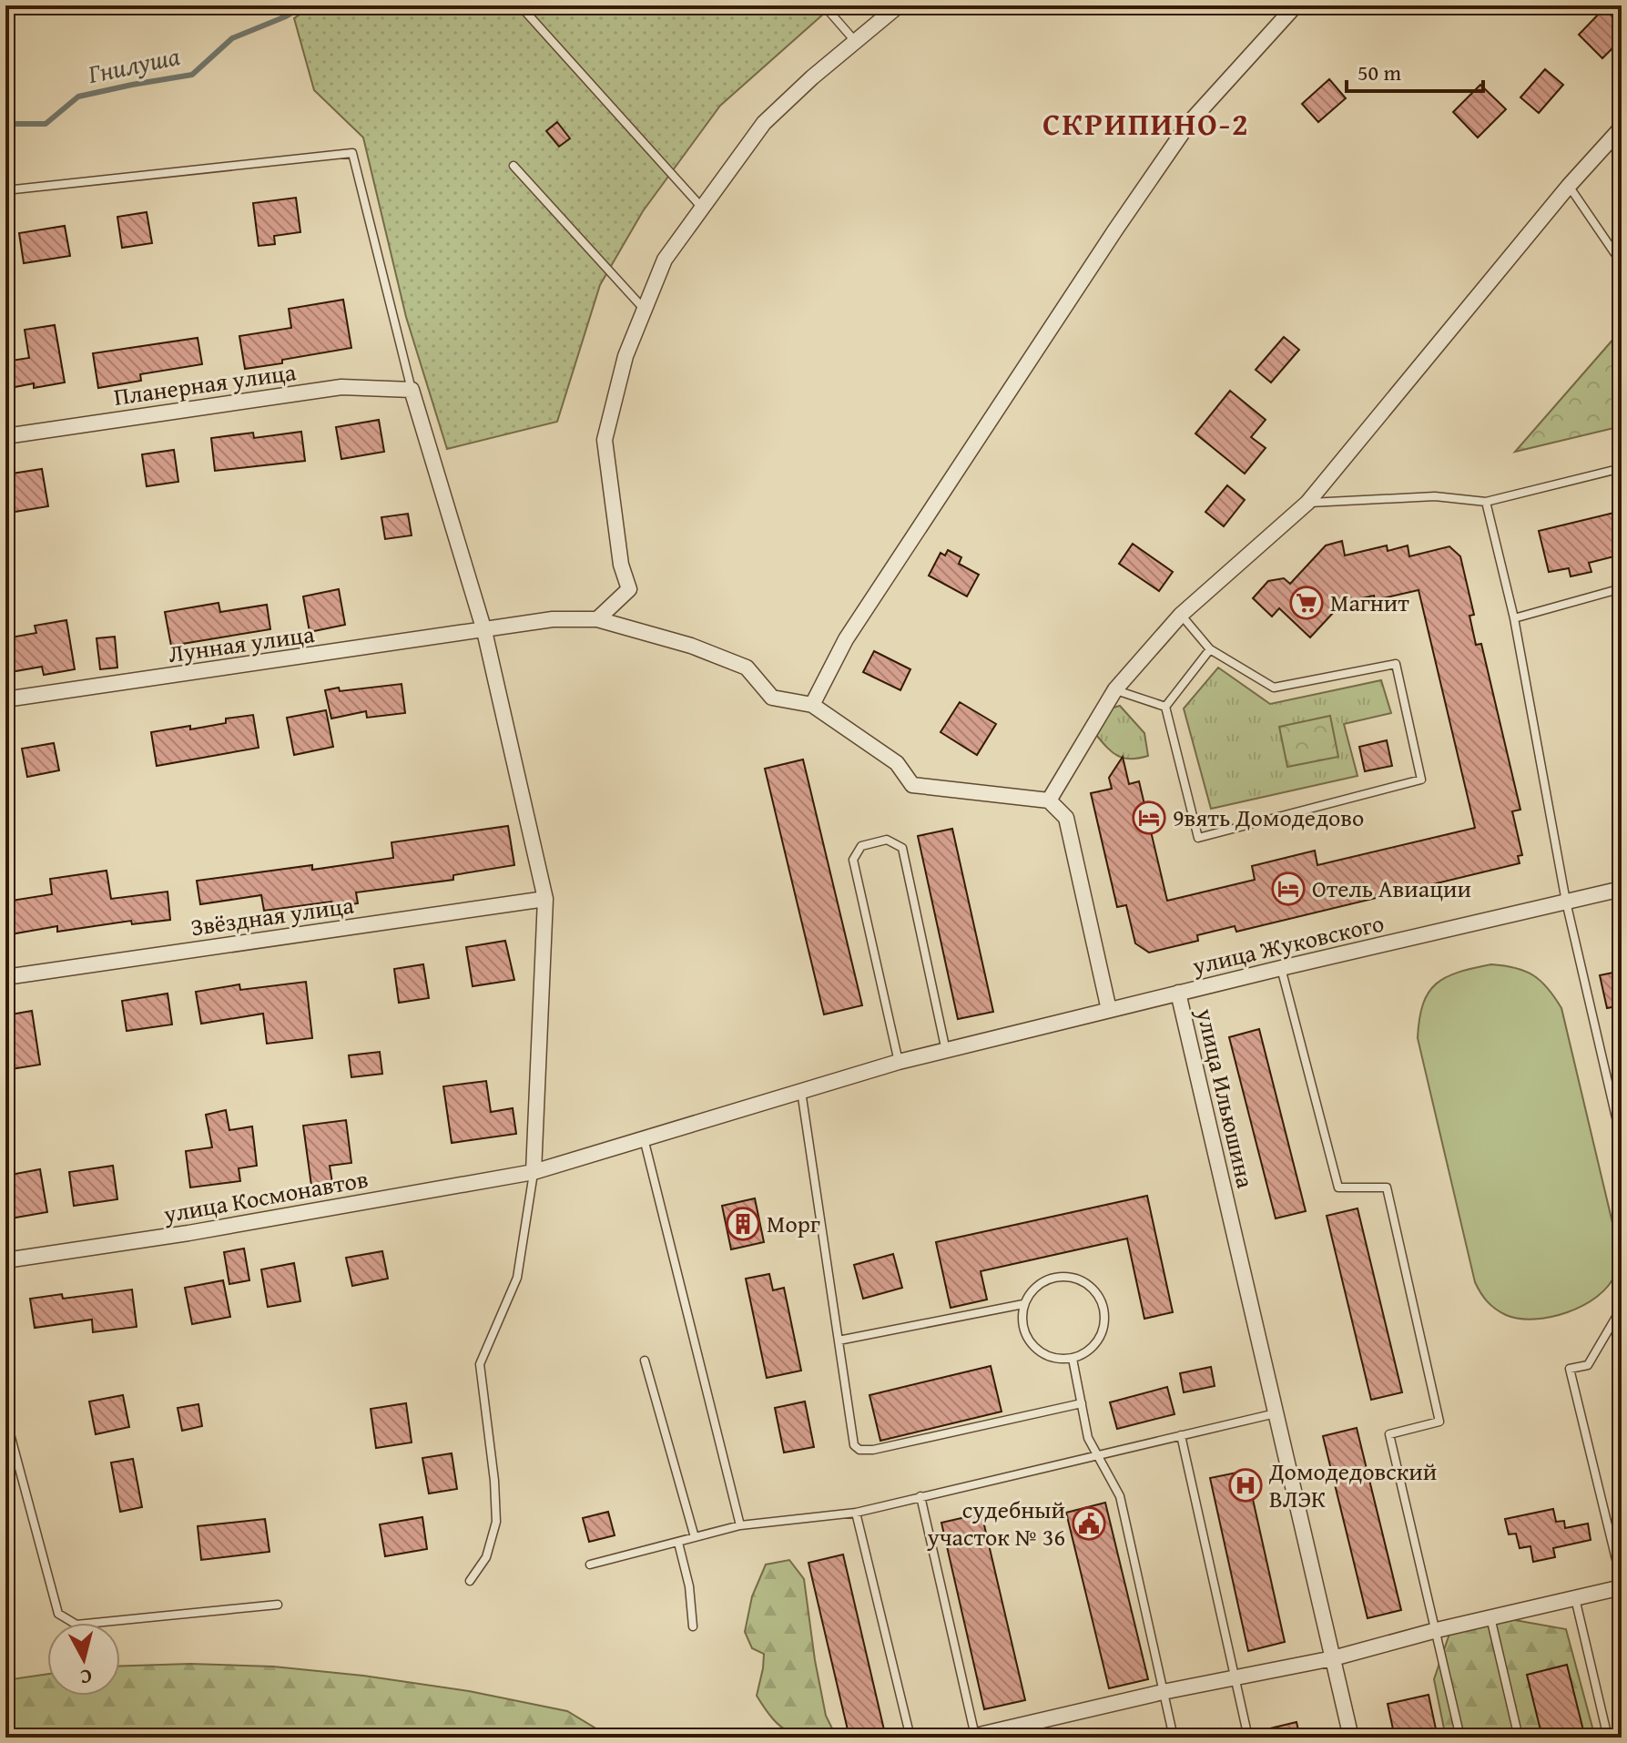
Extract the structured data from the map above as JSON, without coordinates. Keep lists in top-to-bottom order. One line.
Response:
{"streets":{"street":["Планерная улица","Лунная улица","Звёздная улица","улица Жуковского","улица Ильюшина","улица Космонавтов"]},"crossings":[["улица Жуковского","улица Ильюшина"],["улица Ильюшина","улица Космонавтов"]],"districts":["СКРИПИНО-2"],"water":["Гнилуша"],"places":{"supermarket":["Магнит"],"hotel":["9вять Домодедово","Отель Авиации"],"building":["Морг"],"hospital":["Домодедовский ВЛЭК"],"public building":["судебный участок № 36"]},"scale_bar":"50 m","north":"bottom"}
